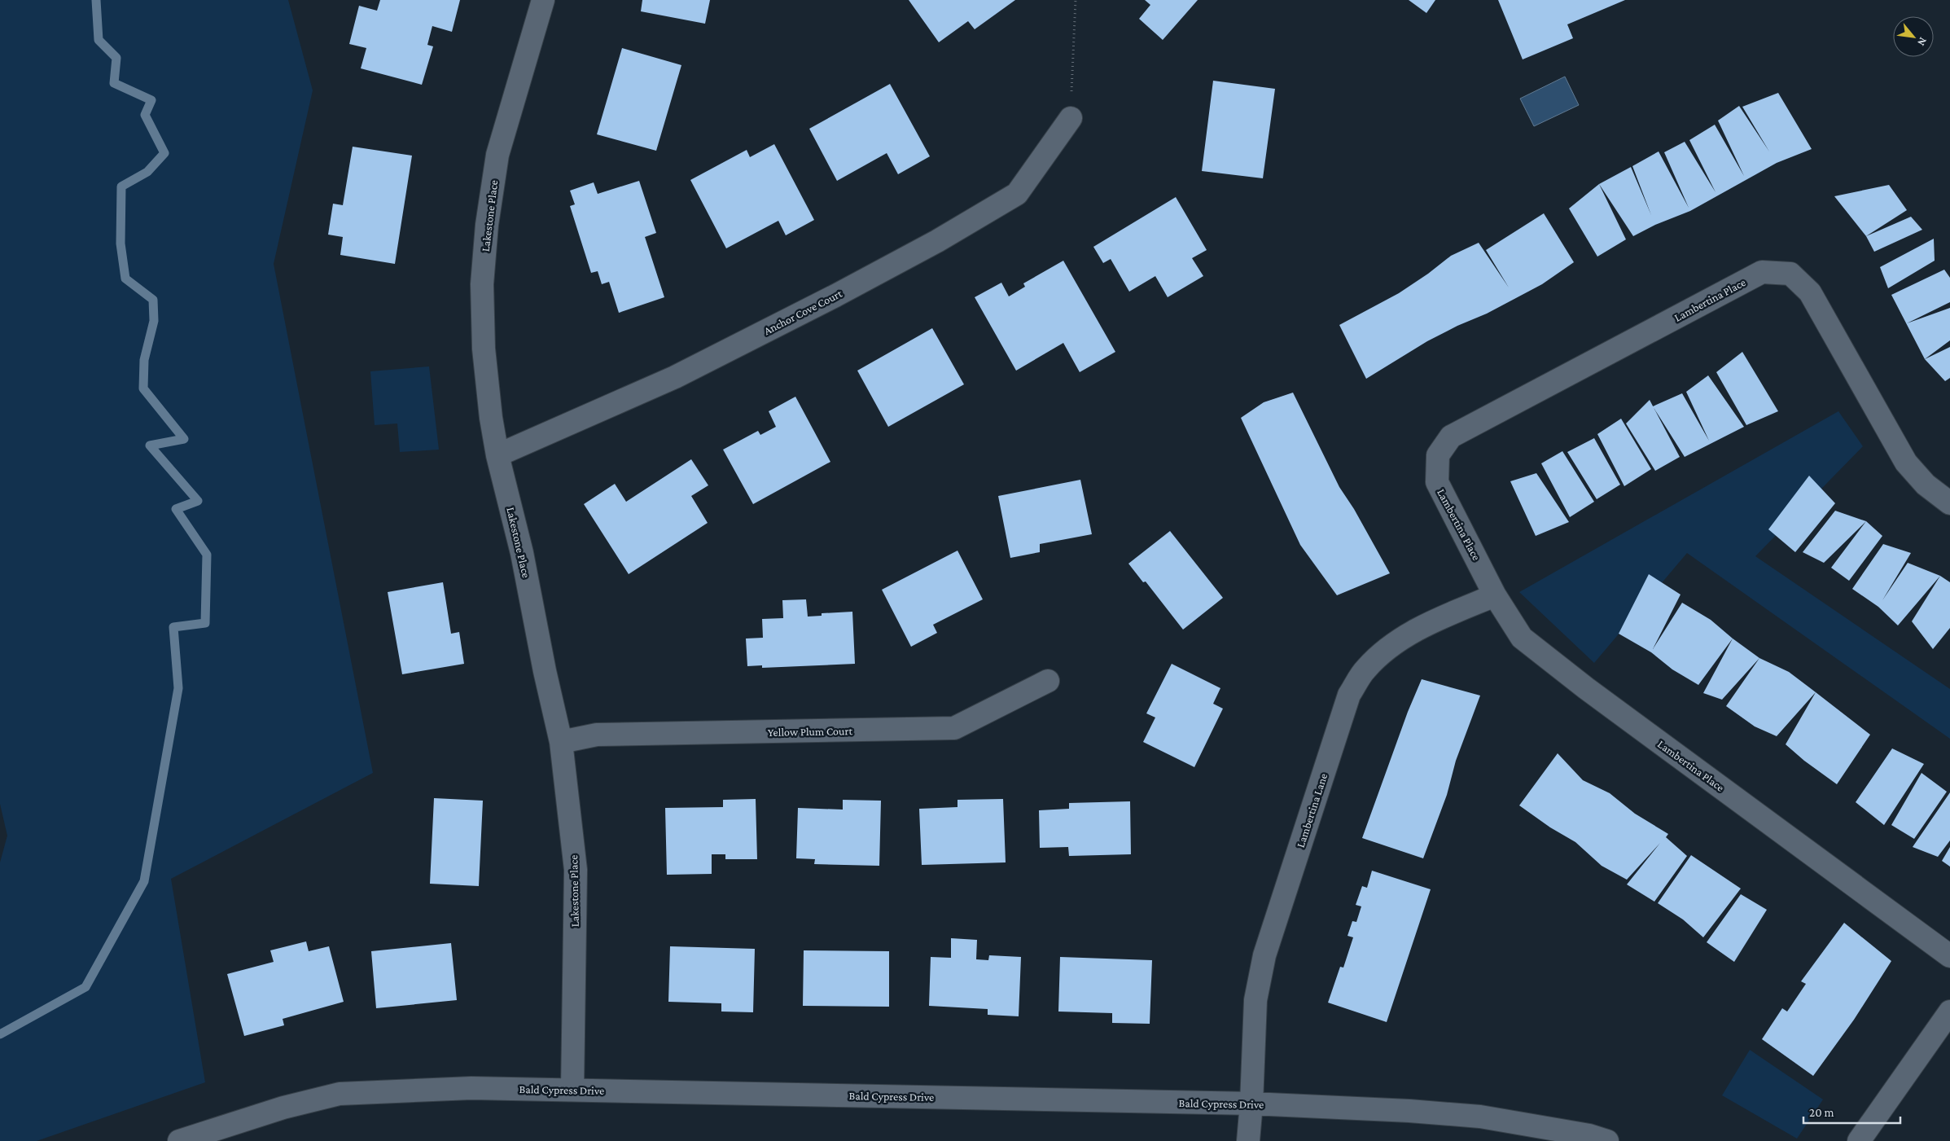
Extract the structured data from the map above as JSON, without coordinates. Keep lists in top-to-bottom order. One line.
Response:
{"streets":{"street":["Lakestone Place","Lambertina Place","Anchor Cove Court","Yellow Plum Court","Lambertina Lane","Bald Cypress Drive"]},"crossings":[["Lakestone Place","Anchor Cove Court"],["Lakestone Place","Yellow Plum Court"],["Lakestone Place","Bald Cypress Drive"],["Lambertina Place","Lambertina Lane"],["Lambertina Lane","Bald Cypress Drive"]],"scale_bar":"20 m","north":"bottom right"}
